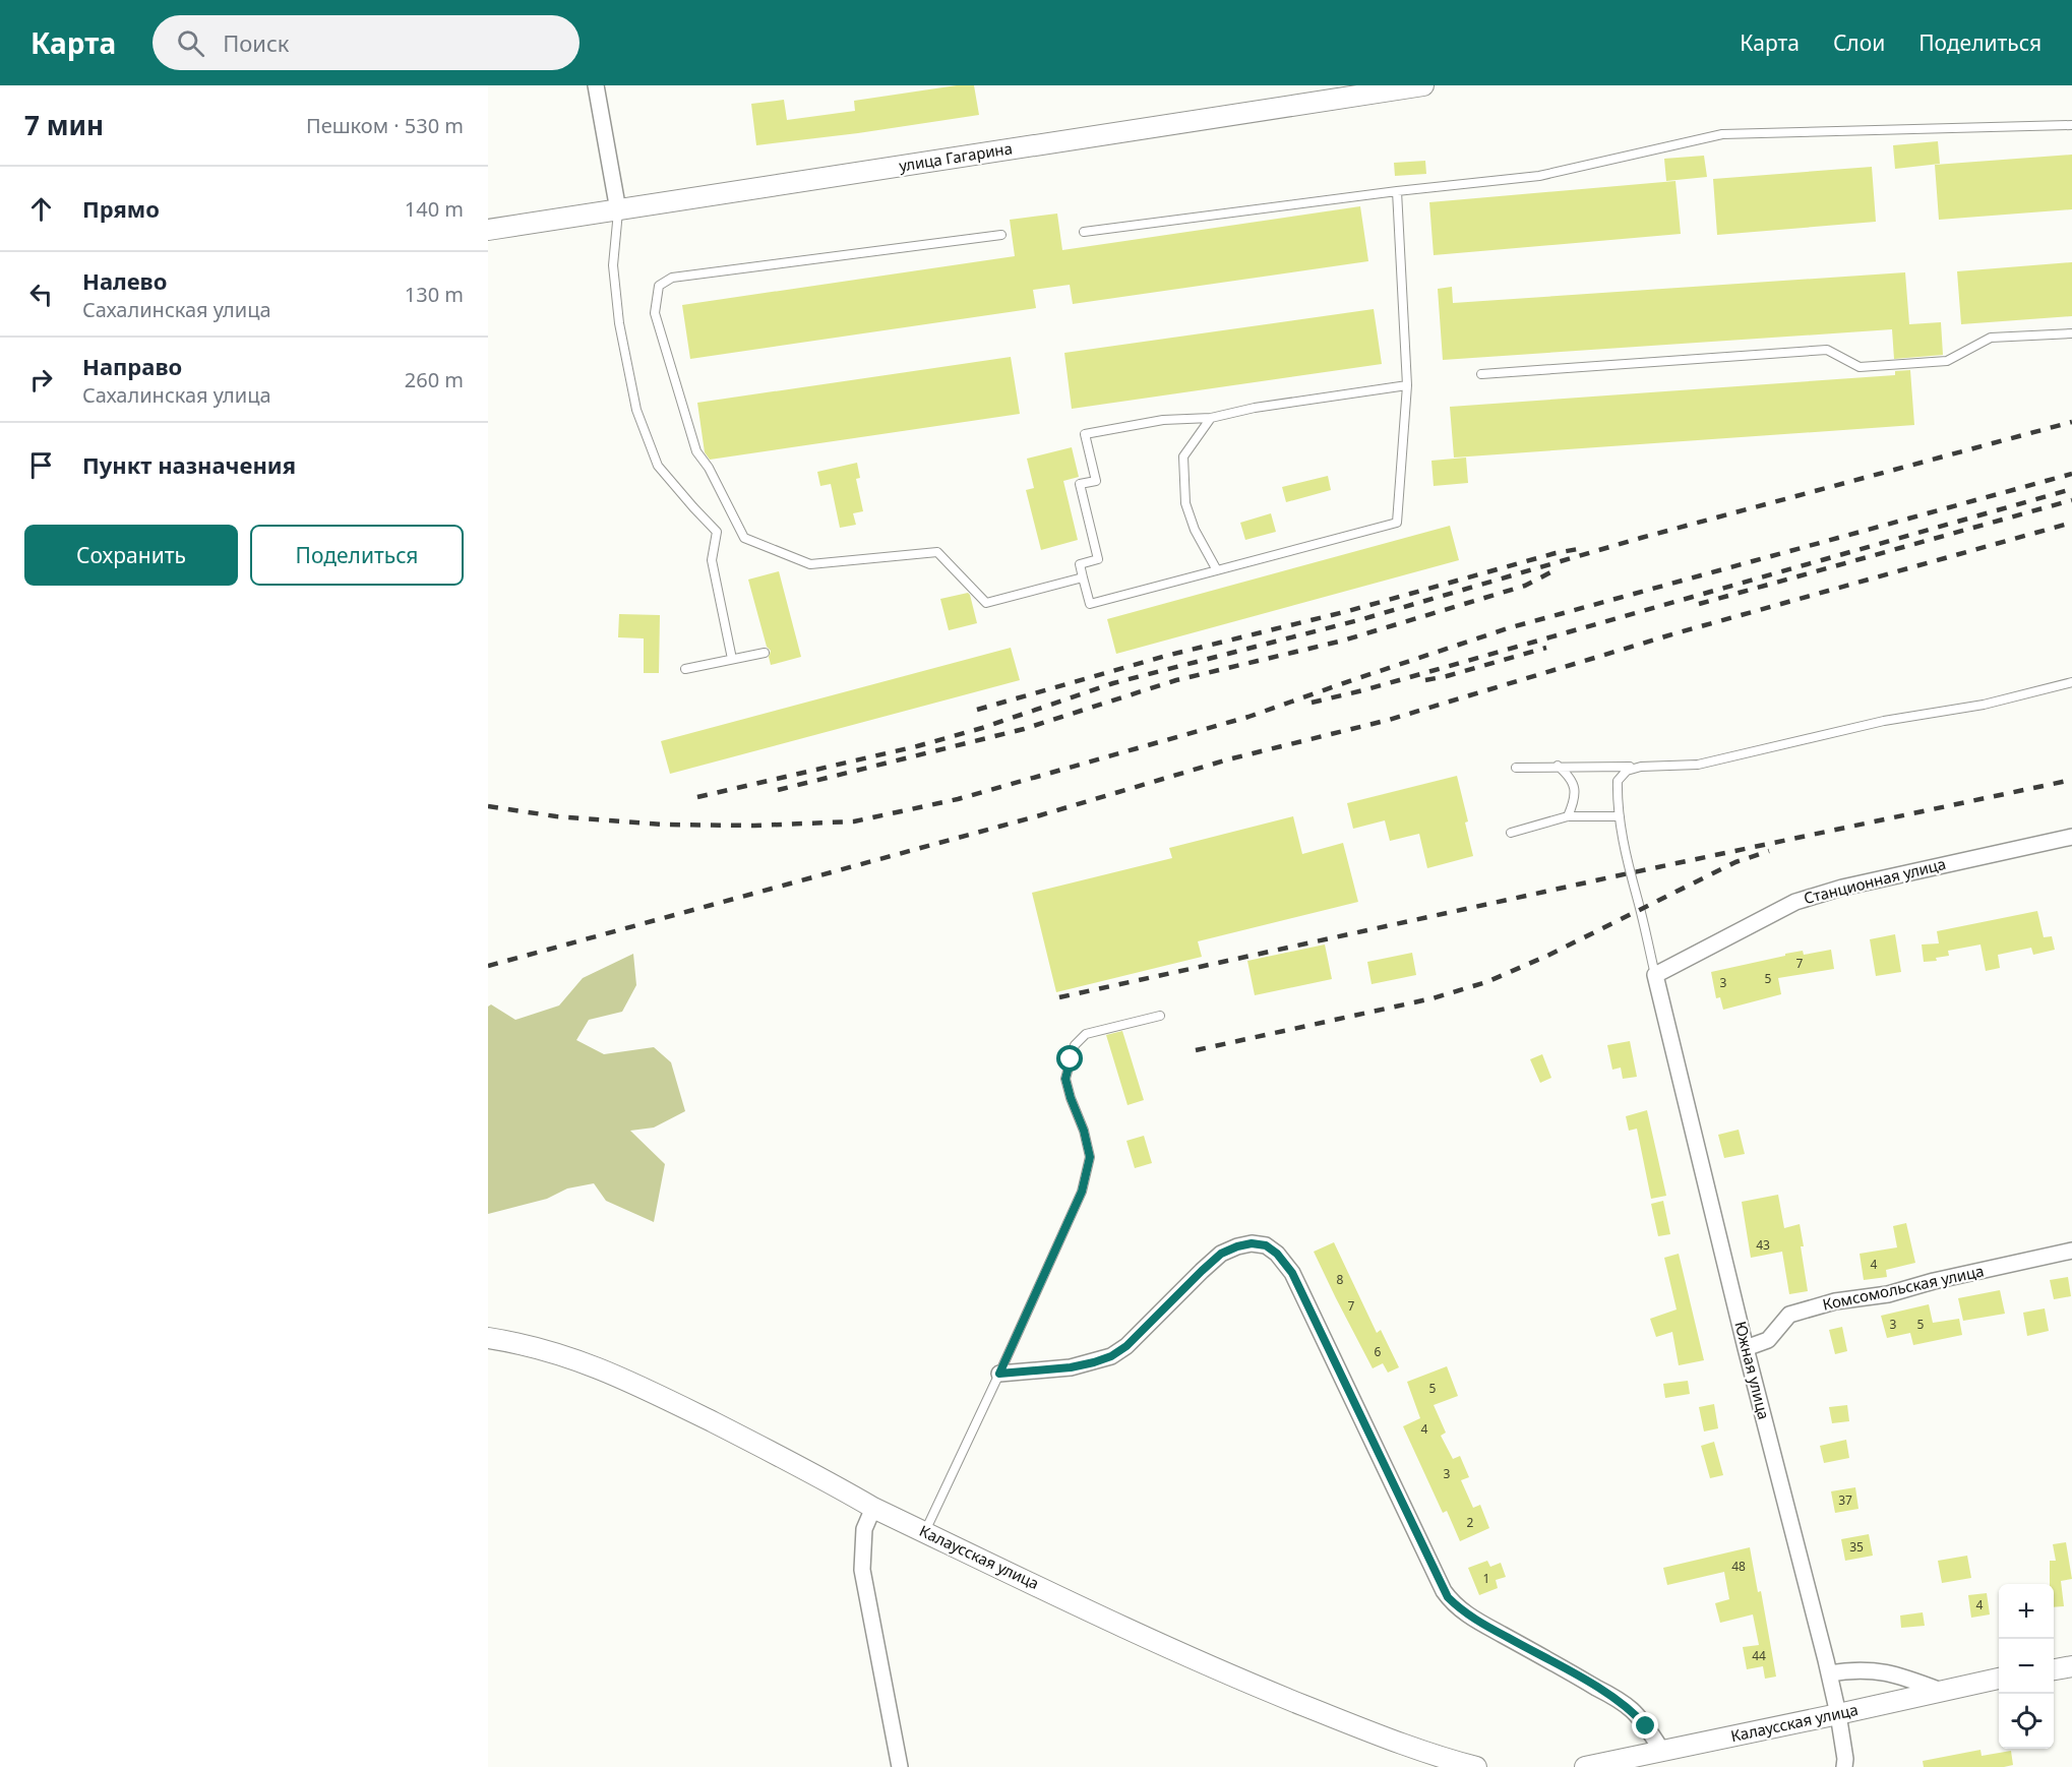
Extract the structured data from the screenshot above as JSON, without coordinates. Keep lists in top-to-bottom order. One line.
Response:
{"streets":{"street":["улица Гагарина","Станционная улица","Комсомольская улица","Южная улица","Калаусская улица"]},"crossings":[["Станционная улица","Южная улица"],["Комсомольская улица","Южная улица"],["Южная улица","Калаусская улица"]],"house_numbers":["7","5","3","43","4","8","7","3","5","6","5","4","3","37","2","35","48","1","4","44"],"page":{"header":"Карта","search":"Поиск","nav":["Карта","Слои","Поделиться"],"heading":["7 мин","Пешком · 530 m"],"list":[["Прямо","140 m"],["Налево","Сахалинская улица","130 m"],["Направо","Сахалинская улица","260 m"],"Пункт назначения"],"buttons":["Сохранить","Поделиться"],"map_buttons":["+","−"]}}
